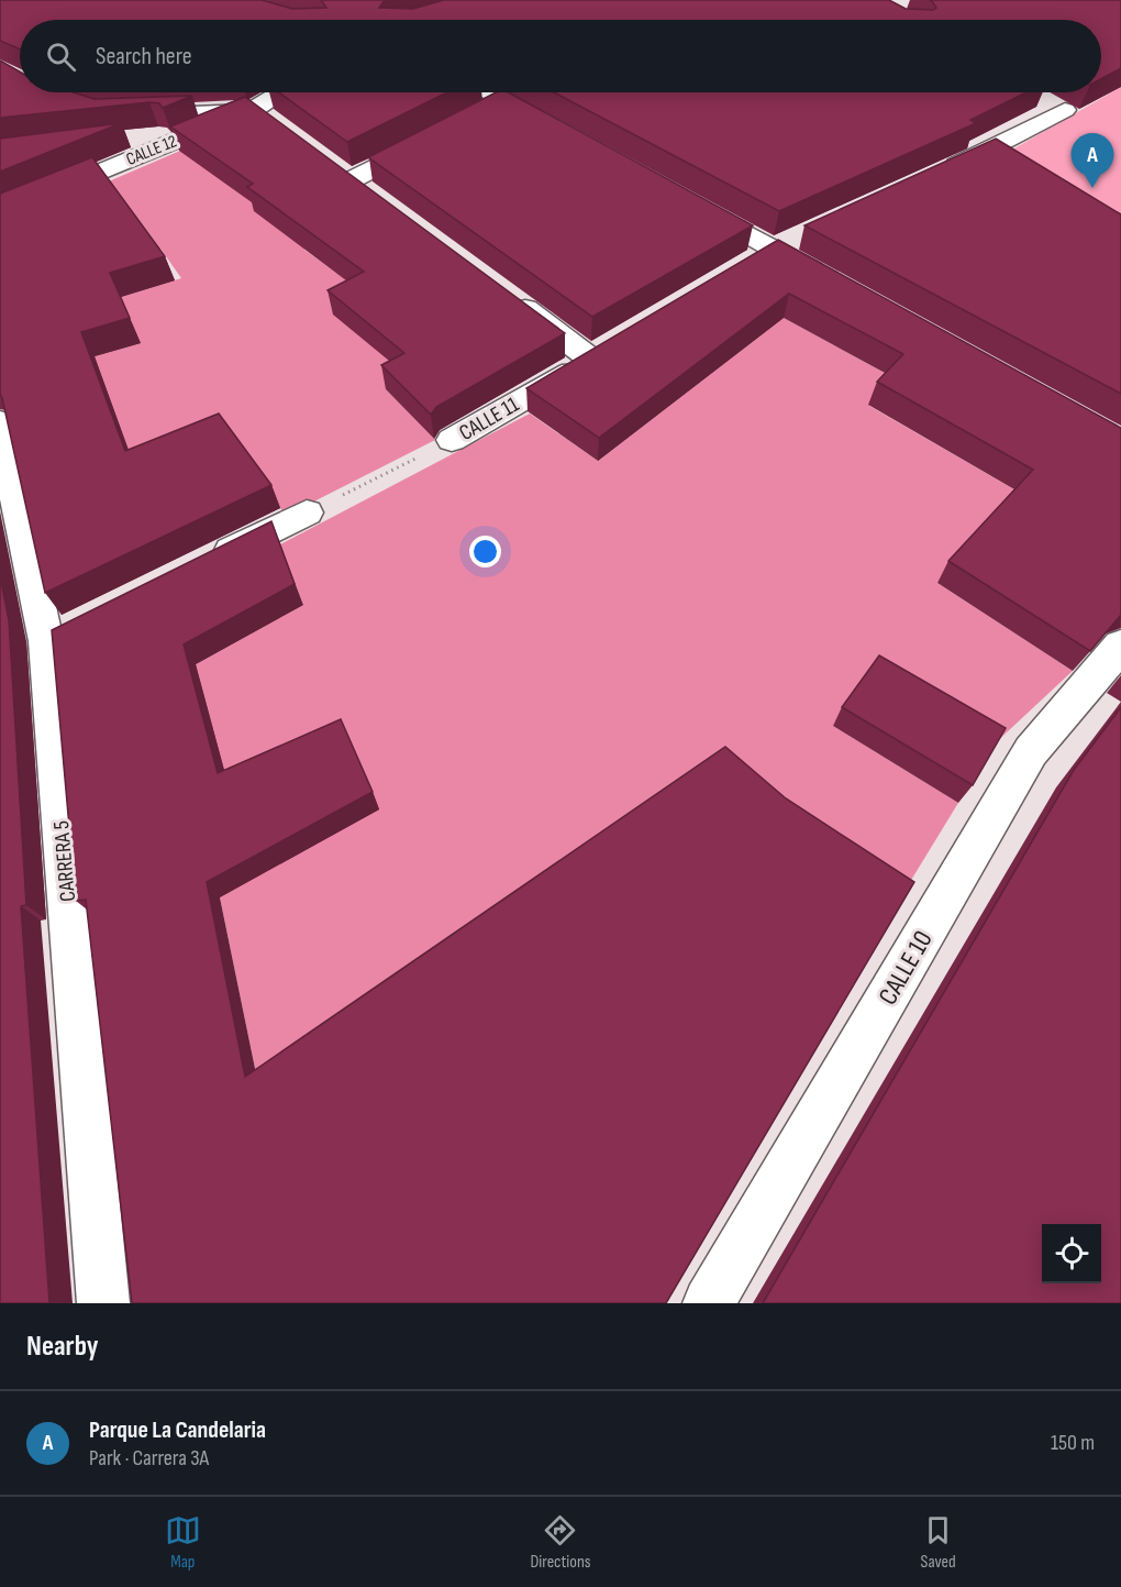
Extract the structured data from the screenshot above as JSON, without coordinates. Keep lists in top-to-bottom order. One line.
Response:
{"streets":{"street":["CALLE 12","CALLE 11","CARRERA 5","CALLE 10"]},"page":{"search":"Search here","pins":"A","heading":"Nearby","list":[{"mark":"A","name":"Parque La Candelaria","note":"Park · Carrera 3A","value":"150 m"}],"nav":["Map","Directions","Saved"]}}
